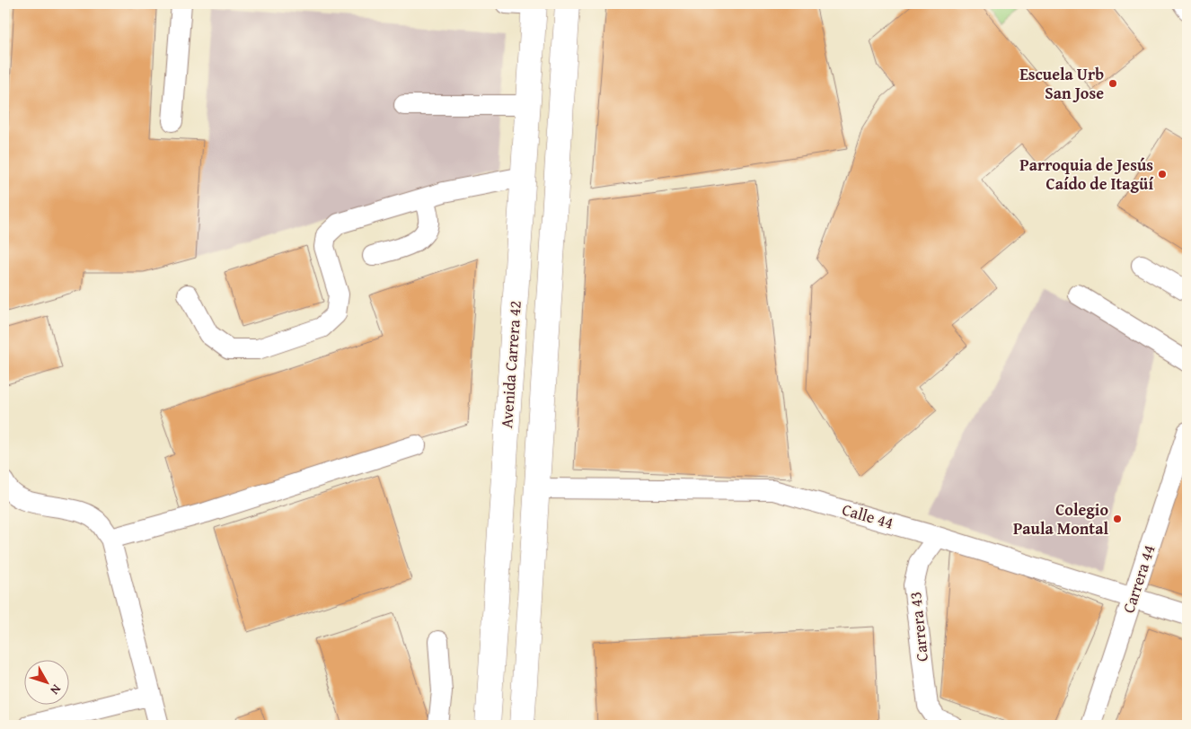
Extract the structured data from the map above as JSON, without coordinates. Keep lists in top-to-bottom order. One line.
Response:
{"streets":{"highway":["Avenida Carrera 42"],"street":["Calle 44","Carrera 44","Carrera 43"]},"crossings":[["Avenida Carrera 42","Calle 44"],["Calle 44","Carrera 44"],["Calle 44","Carrera 43"]],"places":["Escuela Urb San Jose","Parroquia de Jesús Caído de Itagüí","Colegio Paula Montal"],"north":"bottom right"}
